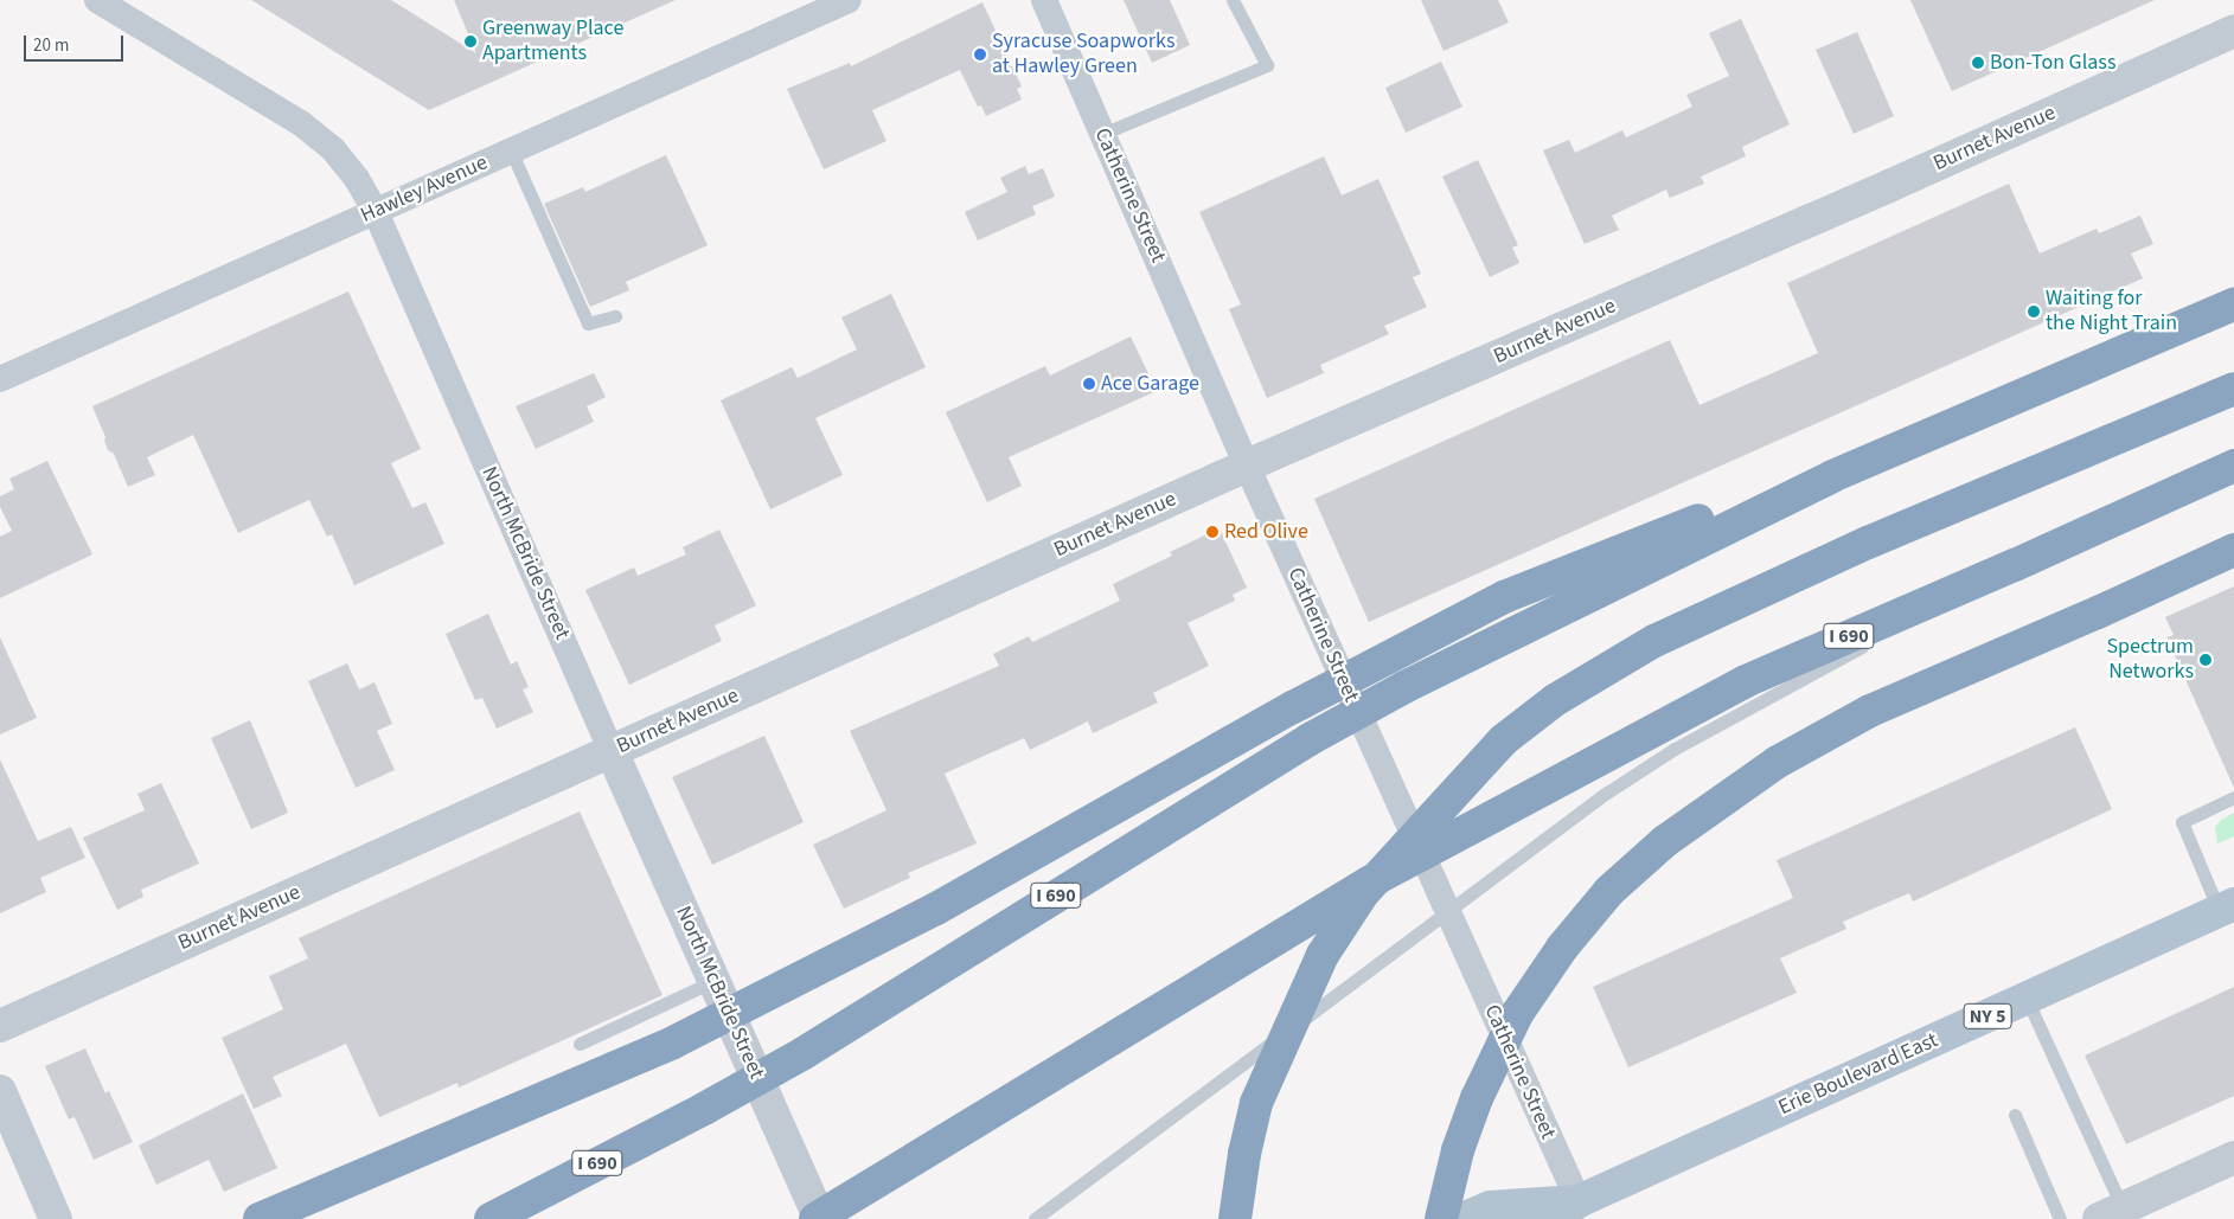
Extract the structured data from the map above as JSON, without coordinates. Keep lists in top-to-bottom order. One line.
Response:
{"streets":{"highway":["I 690"],"main road":["NY 5","Erie Boulevard East"],"street":["Burnet Avenue","Hawley Avenue","Catherine Street","North McBride Street"]},"crossings":[["Burnet Avenue","Catherine Street"],["Burnet Avenue","North McBride Street"],["Hawley Avenue","North McBride Street"],["Catherine Street","Erie Boulevard East"]],"places":["Greenway Place Apartments","Syracuse Soapworks at Hawley Green","Bon-Ton Glass","Waiting for the Night Train","Ace Garage","Red Olive","Spectrum Networks"],"scale_bar":"20 m"}
